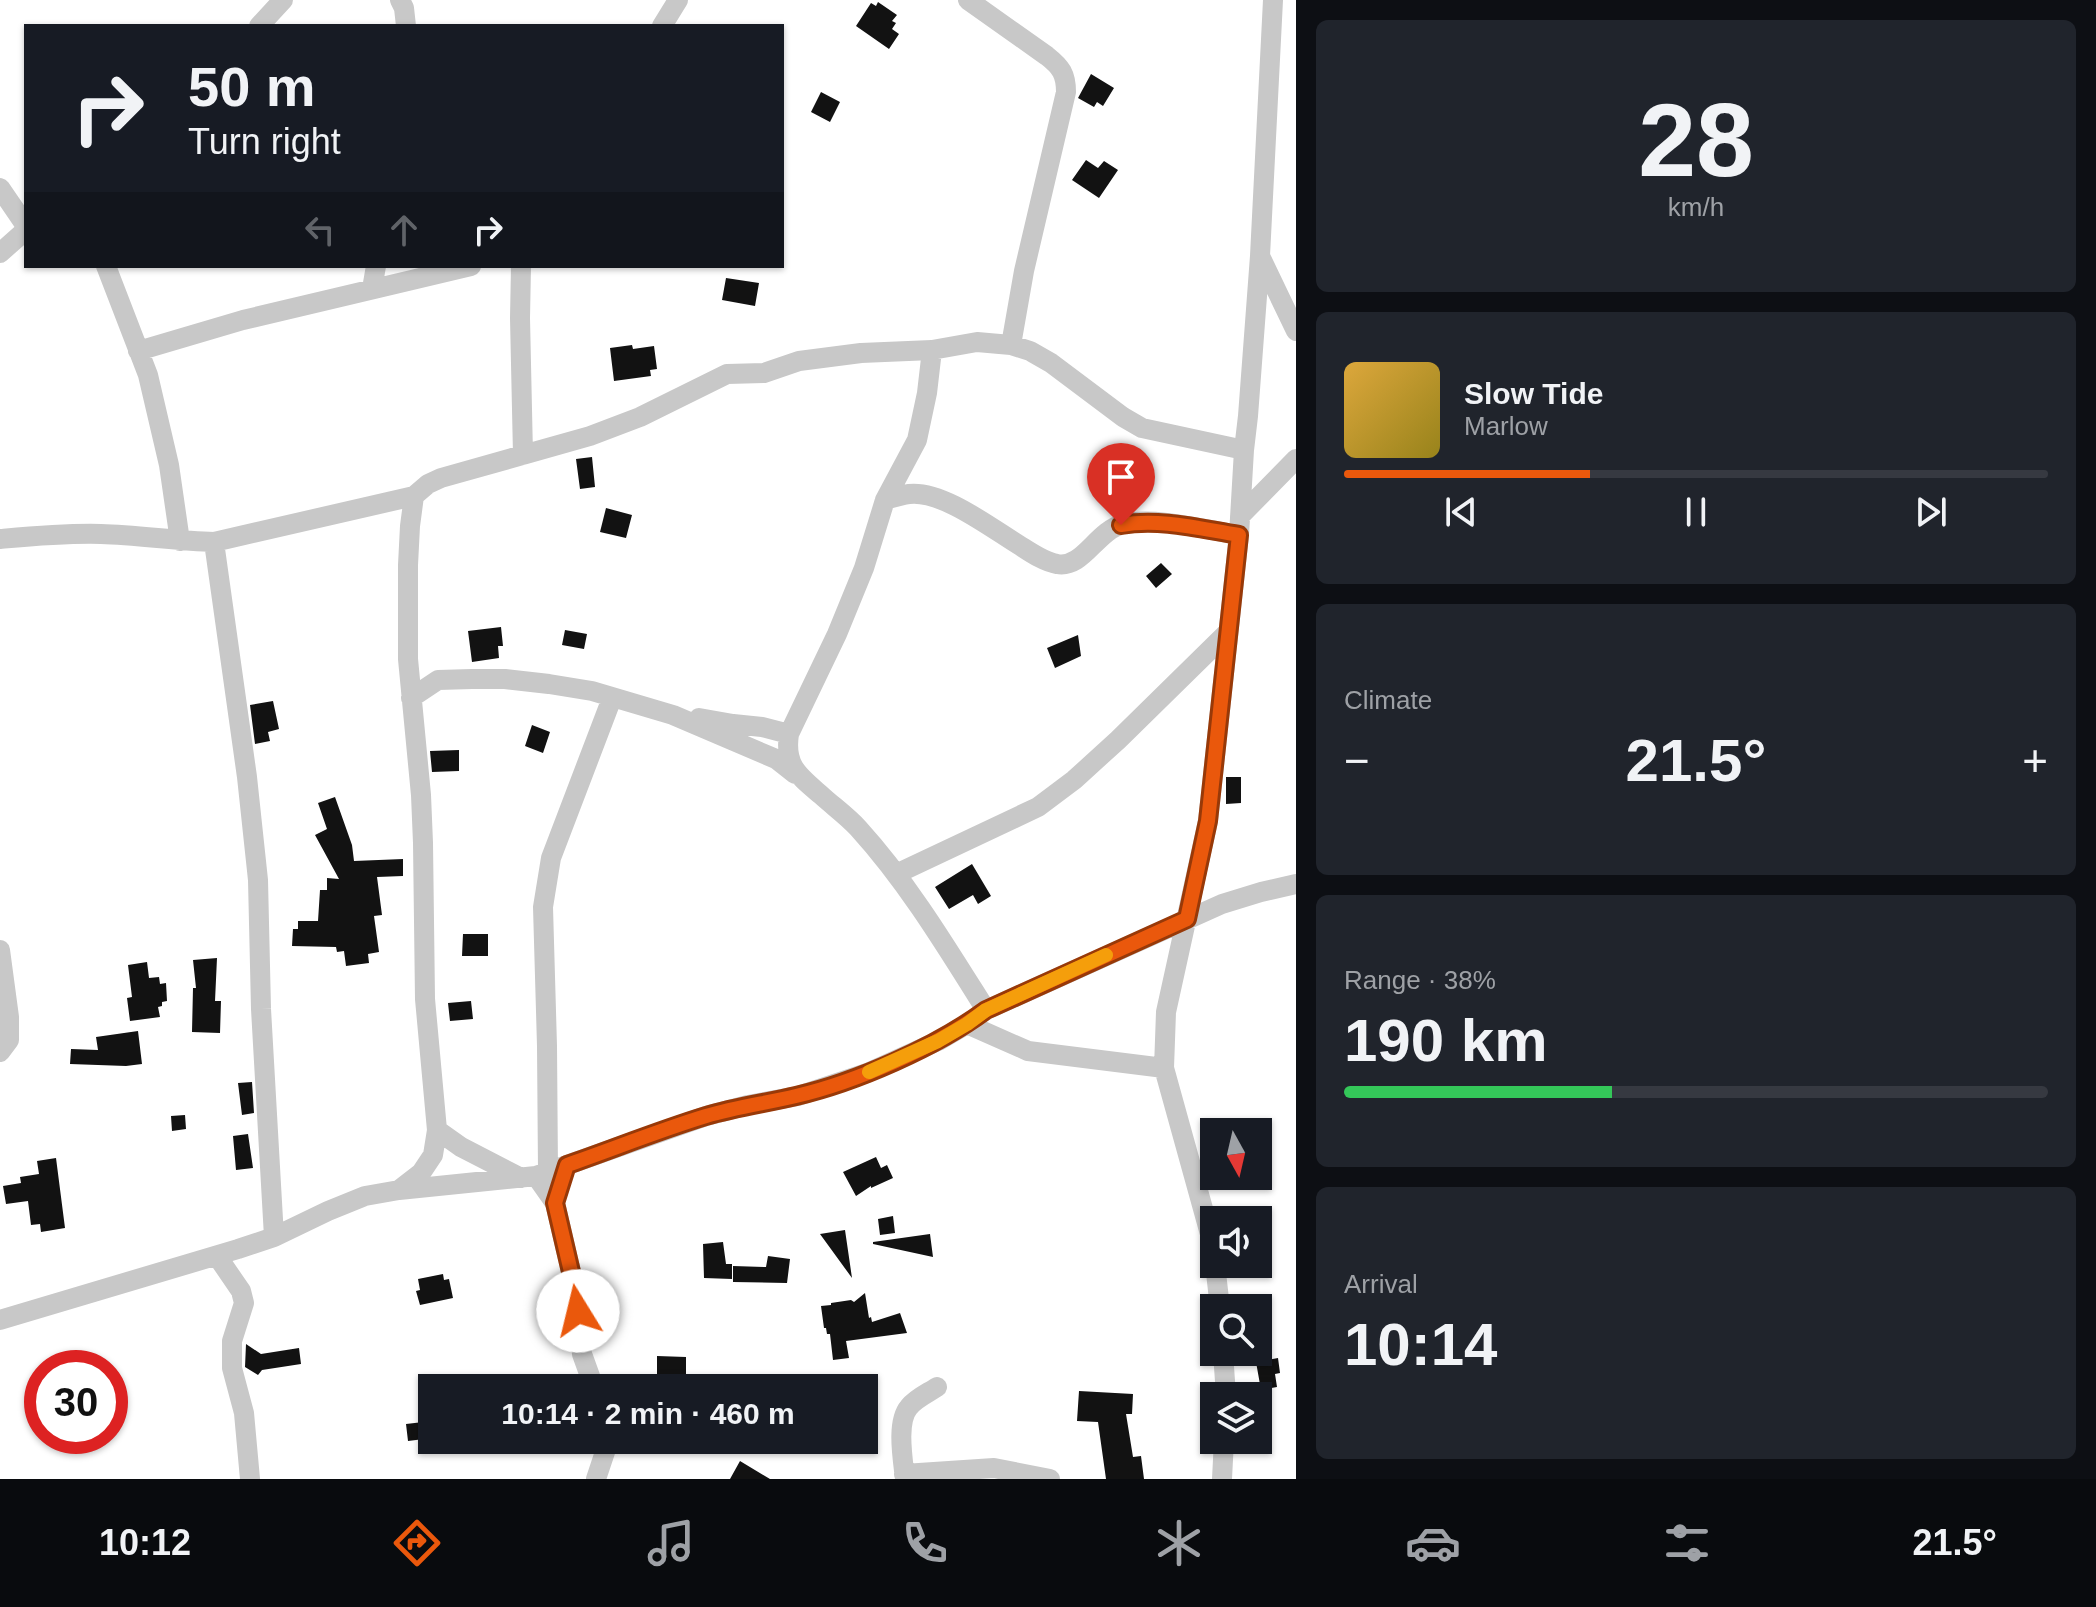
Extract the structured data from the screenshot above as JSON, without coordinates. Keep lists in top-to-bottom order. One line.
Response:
{"north":"bottom","page":{"tile":[["28","km/h"],"Climate",["Range · 38%","190 km"],["Arrival","10:14"]],"turn":["50 m","Turn right"],"song":["Slow Tide","Marlow"],"heat":["−","21.5°","+"],"limit":"30","trip":"10:14 · 2 min · 460 m","tabs":["10:12","21.5°"]}}
